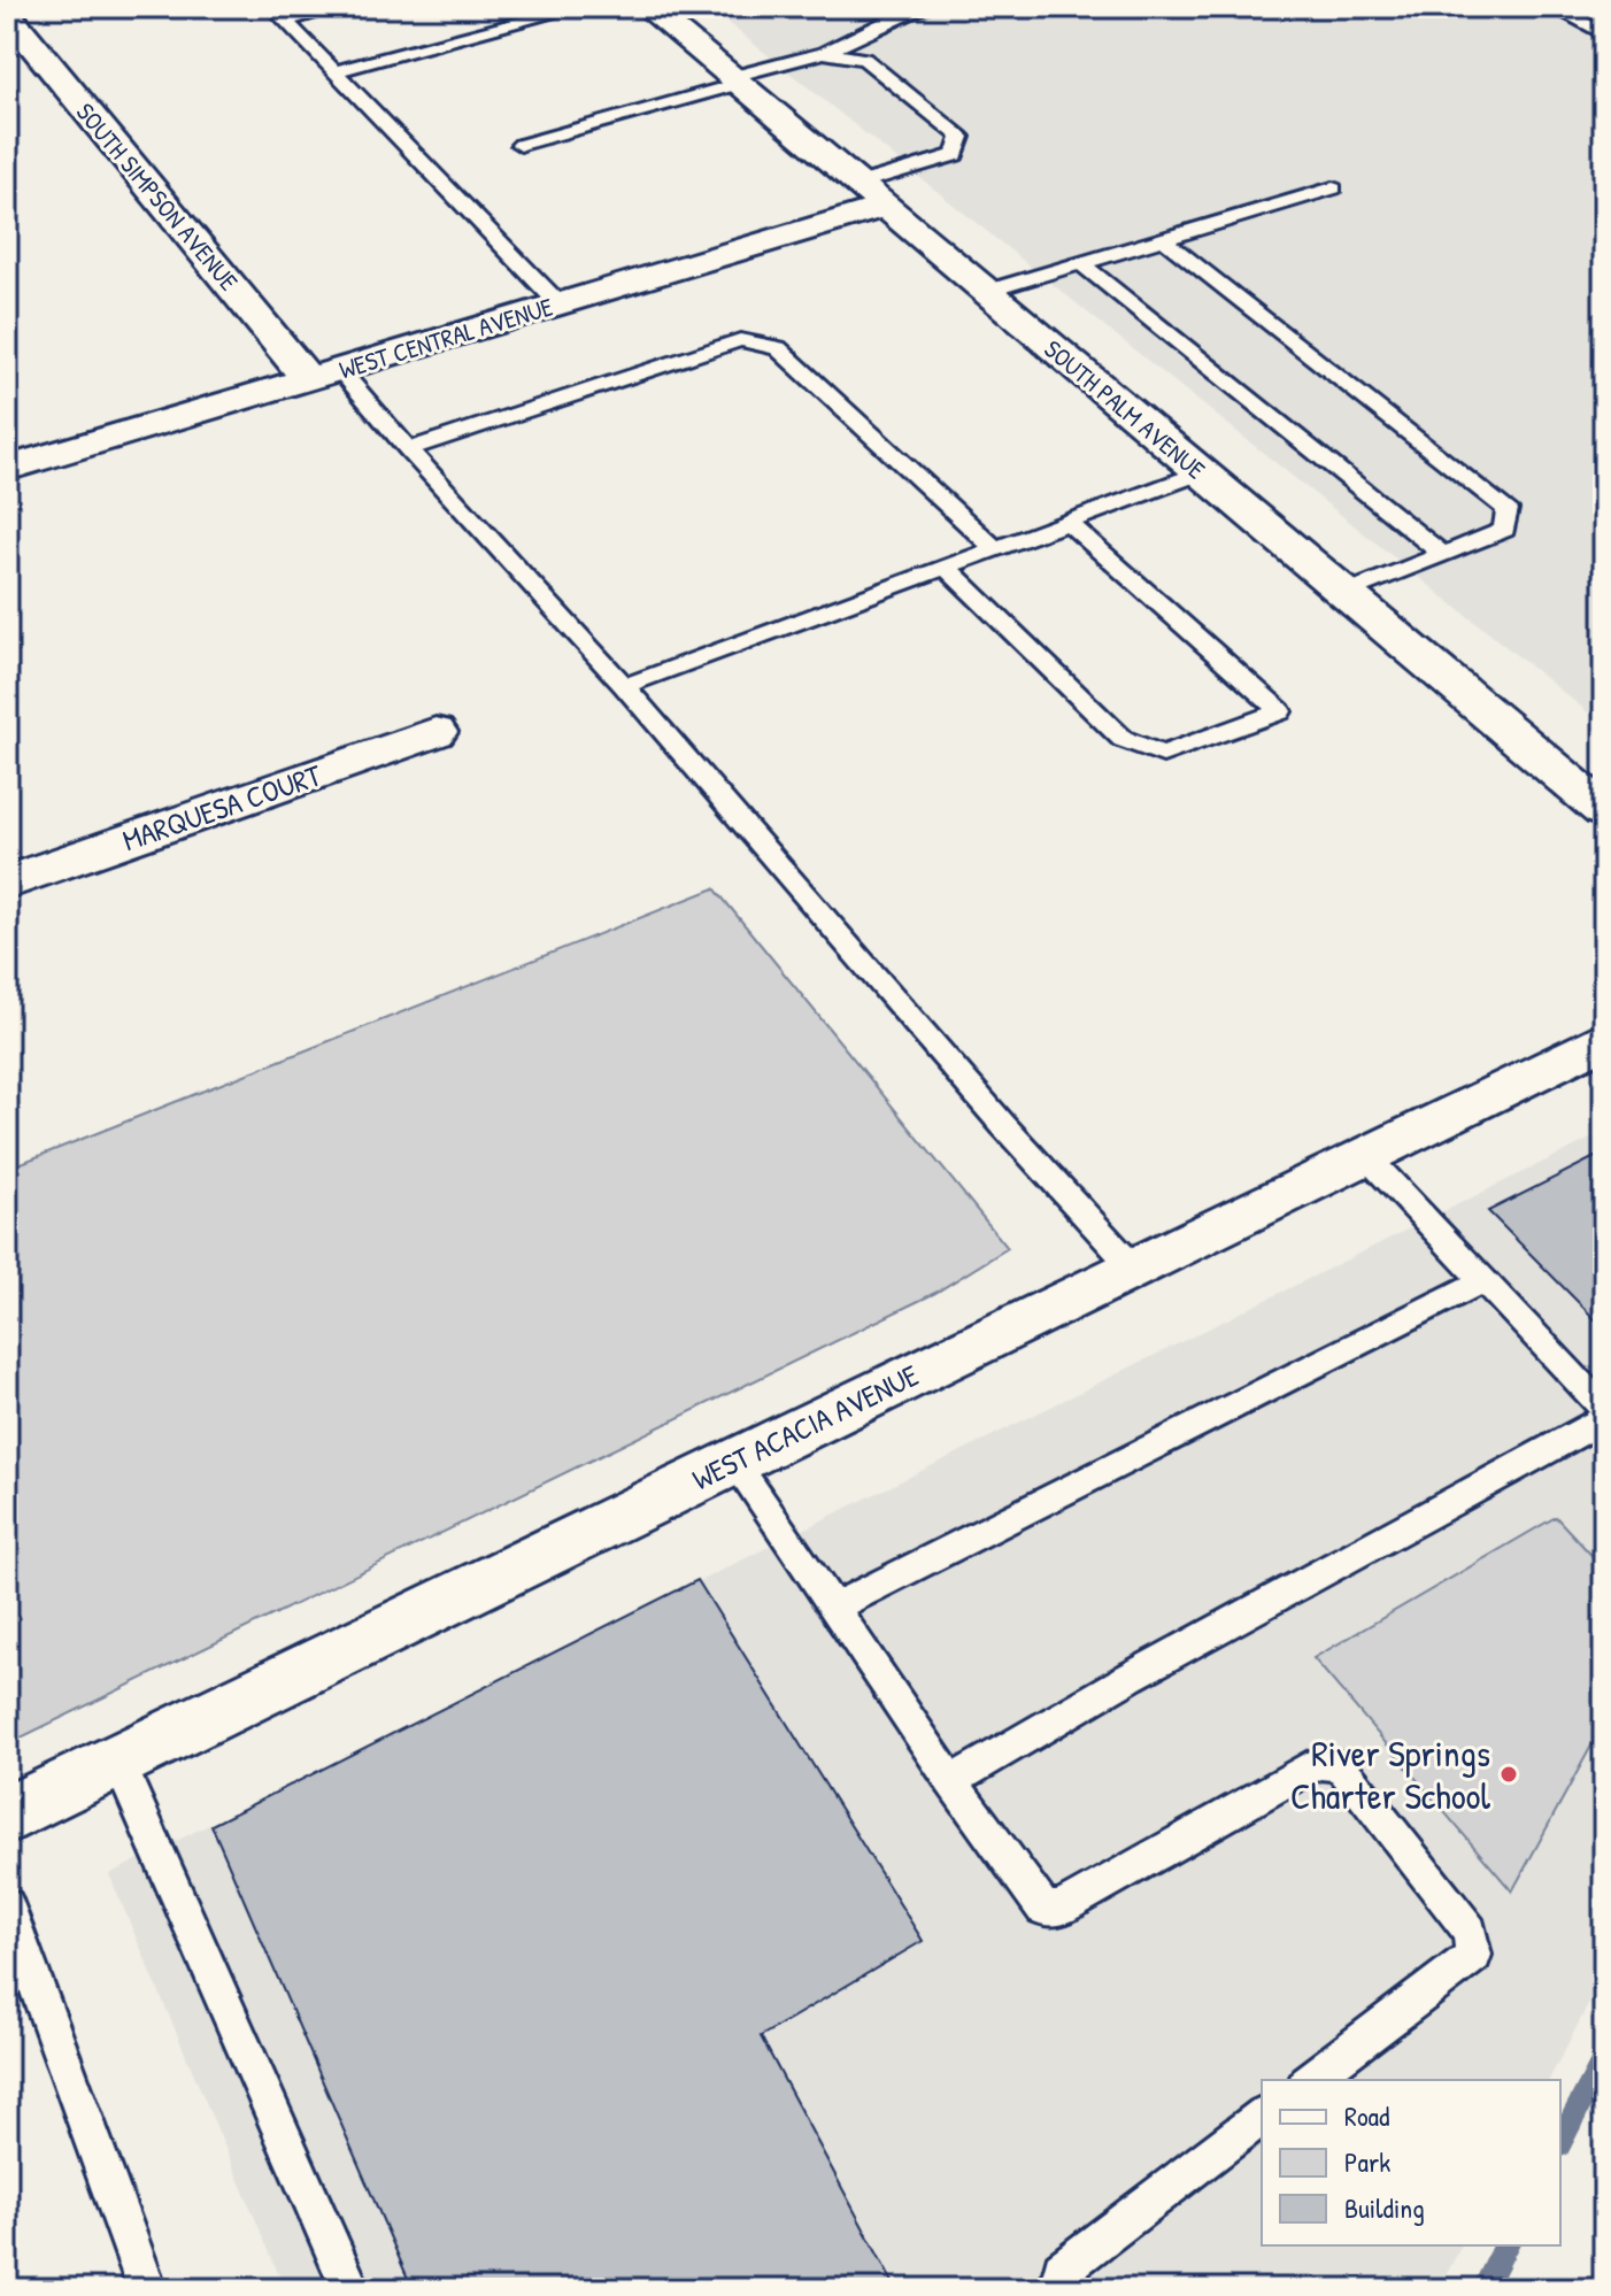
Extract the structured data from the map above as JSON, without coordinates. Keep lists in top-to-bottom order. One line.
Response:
{"streets":{"street":["SOUTH SIMPSON AVENUE","WEST CENTRAL AVENUE","SOUTH PALM AVENUE","MARQUESA COURT","WEST ACACIA AVENUE"]},"crossings":[["SOUTH SIMPSON AVENUE","WEST CENTRAL AVENUE"],["WEST CENTRAL AVENUE","SOUTH PALM AVENUE"]],"places":["River Springs Charter School"],"legend":["Road","Park","Building"]}
